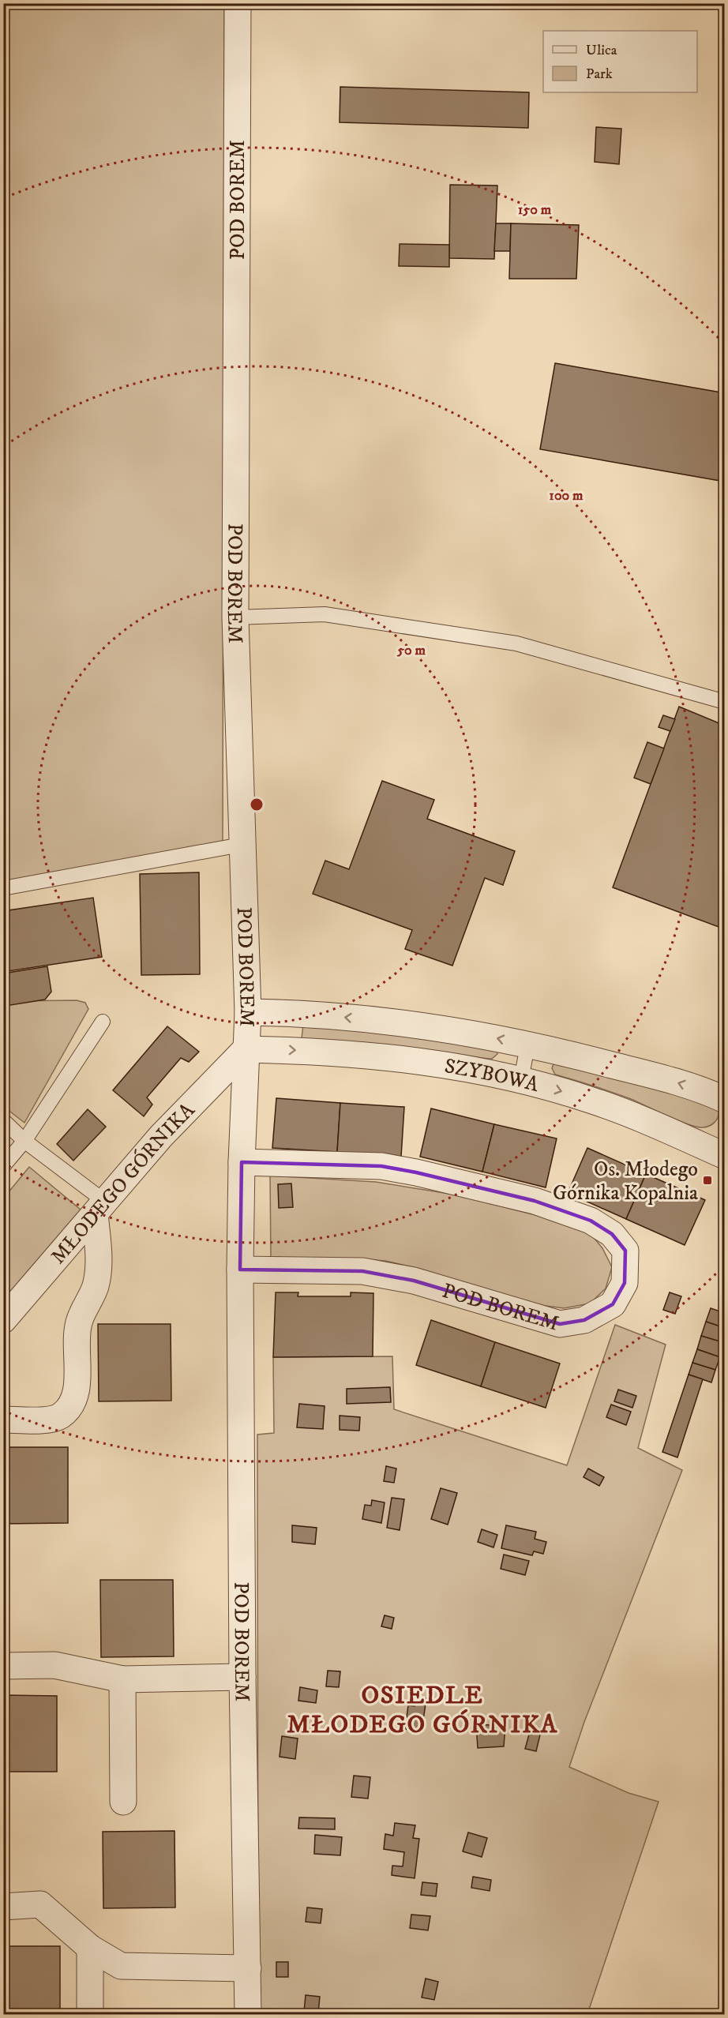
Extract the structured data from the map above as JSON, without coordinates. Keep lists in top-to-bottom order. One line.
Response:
{"streets":{"street":["POD BOREM","SZYBOWA","MŁODEGO GÓRNIKA"]},"crossings":[["POD BOREM","SZYBOWA"],["POD BOREM","MŁODEGO GÓRNIKA"],["SZYBOWA","MŁODEGO GÓRNIKA"]],"districts":["OSIEDLE MŁODEGO GÓRNIKA"],"places":{"transit":["Os. Młodego Górnika Kopalnia"]},"legend":["Ulica","Park"],"rings":["150 m","100 m","50 m"]}
